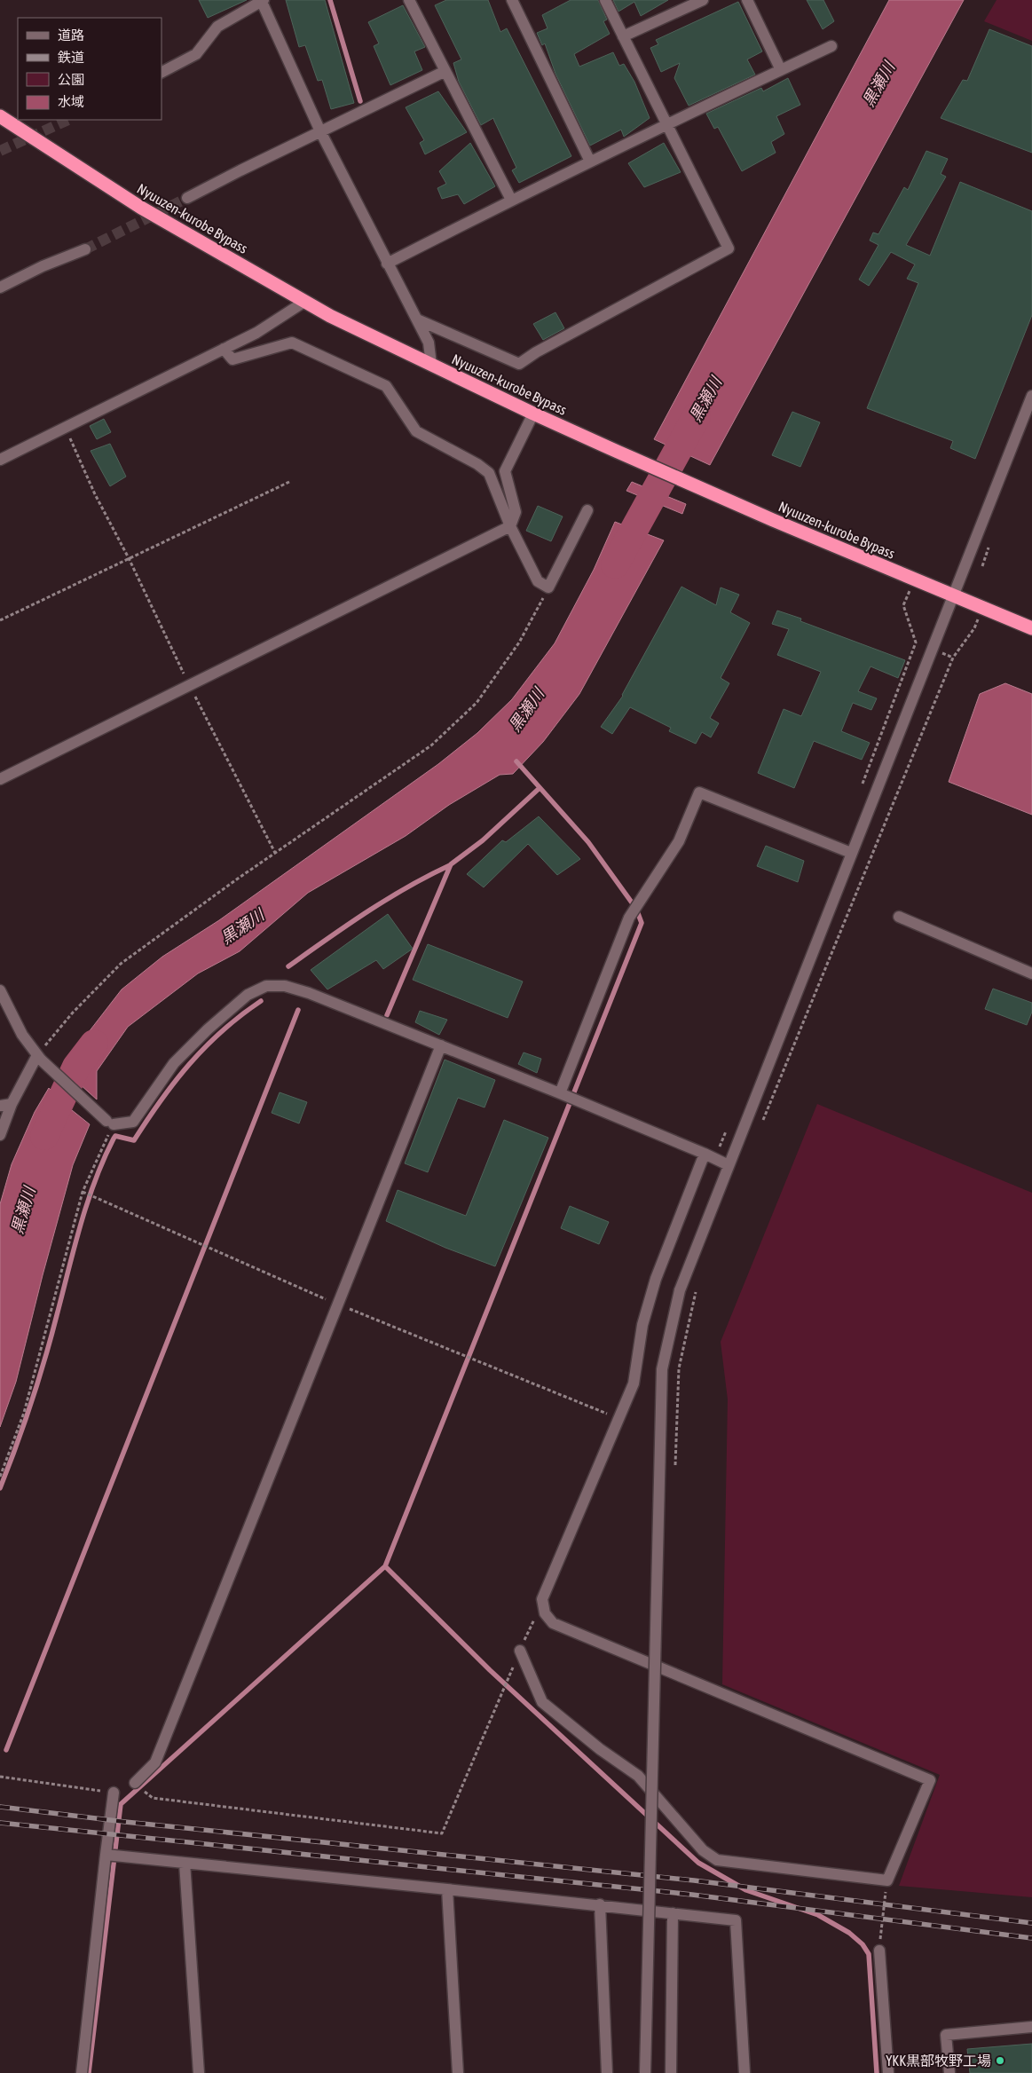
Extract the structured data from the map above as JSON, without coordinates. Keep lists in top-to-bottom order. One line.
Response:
{"streets":{"highway":["Nyuuzen-kurobe Bypass"]},"water":["黒瀬川"],"places":["YKK黒部牧野工場"],"legend":["道路","鉄道","公園","水域"]}
